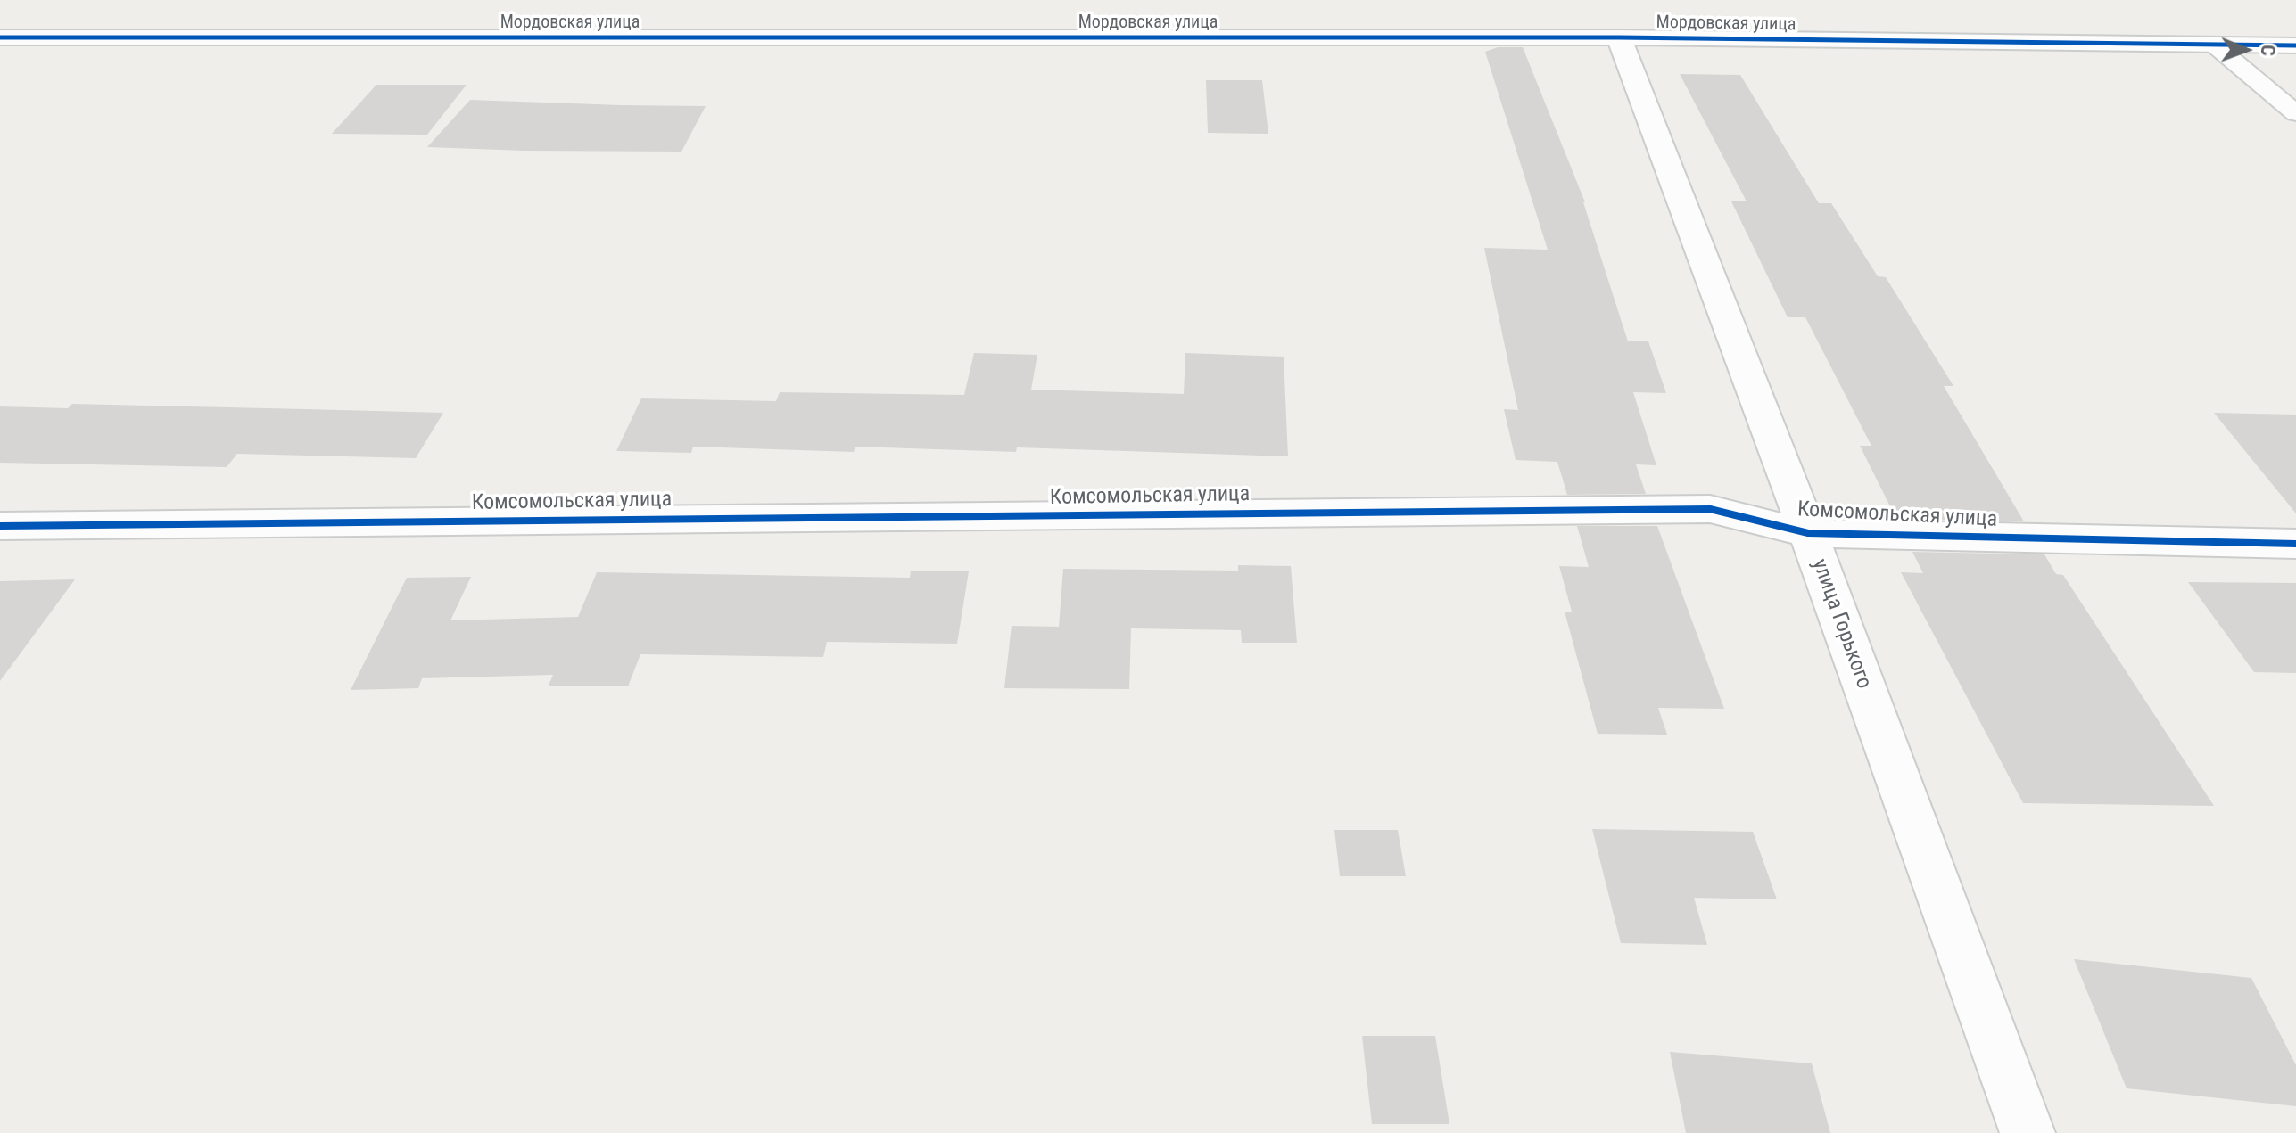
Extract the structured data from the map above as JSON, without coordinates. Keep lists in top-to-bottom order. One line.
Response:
{"streets":{"street":["Мордовская улица","Комсомольская улица","улица Горького"]},"crossings":[["Мордовская улица","улица Горького"],["Комсомольская улица","улица Горького"]],"north":"right"}
